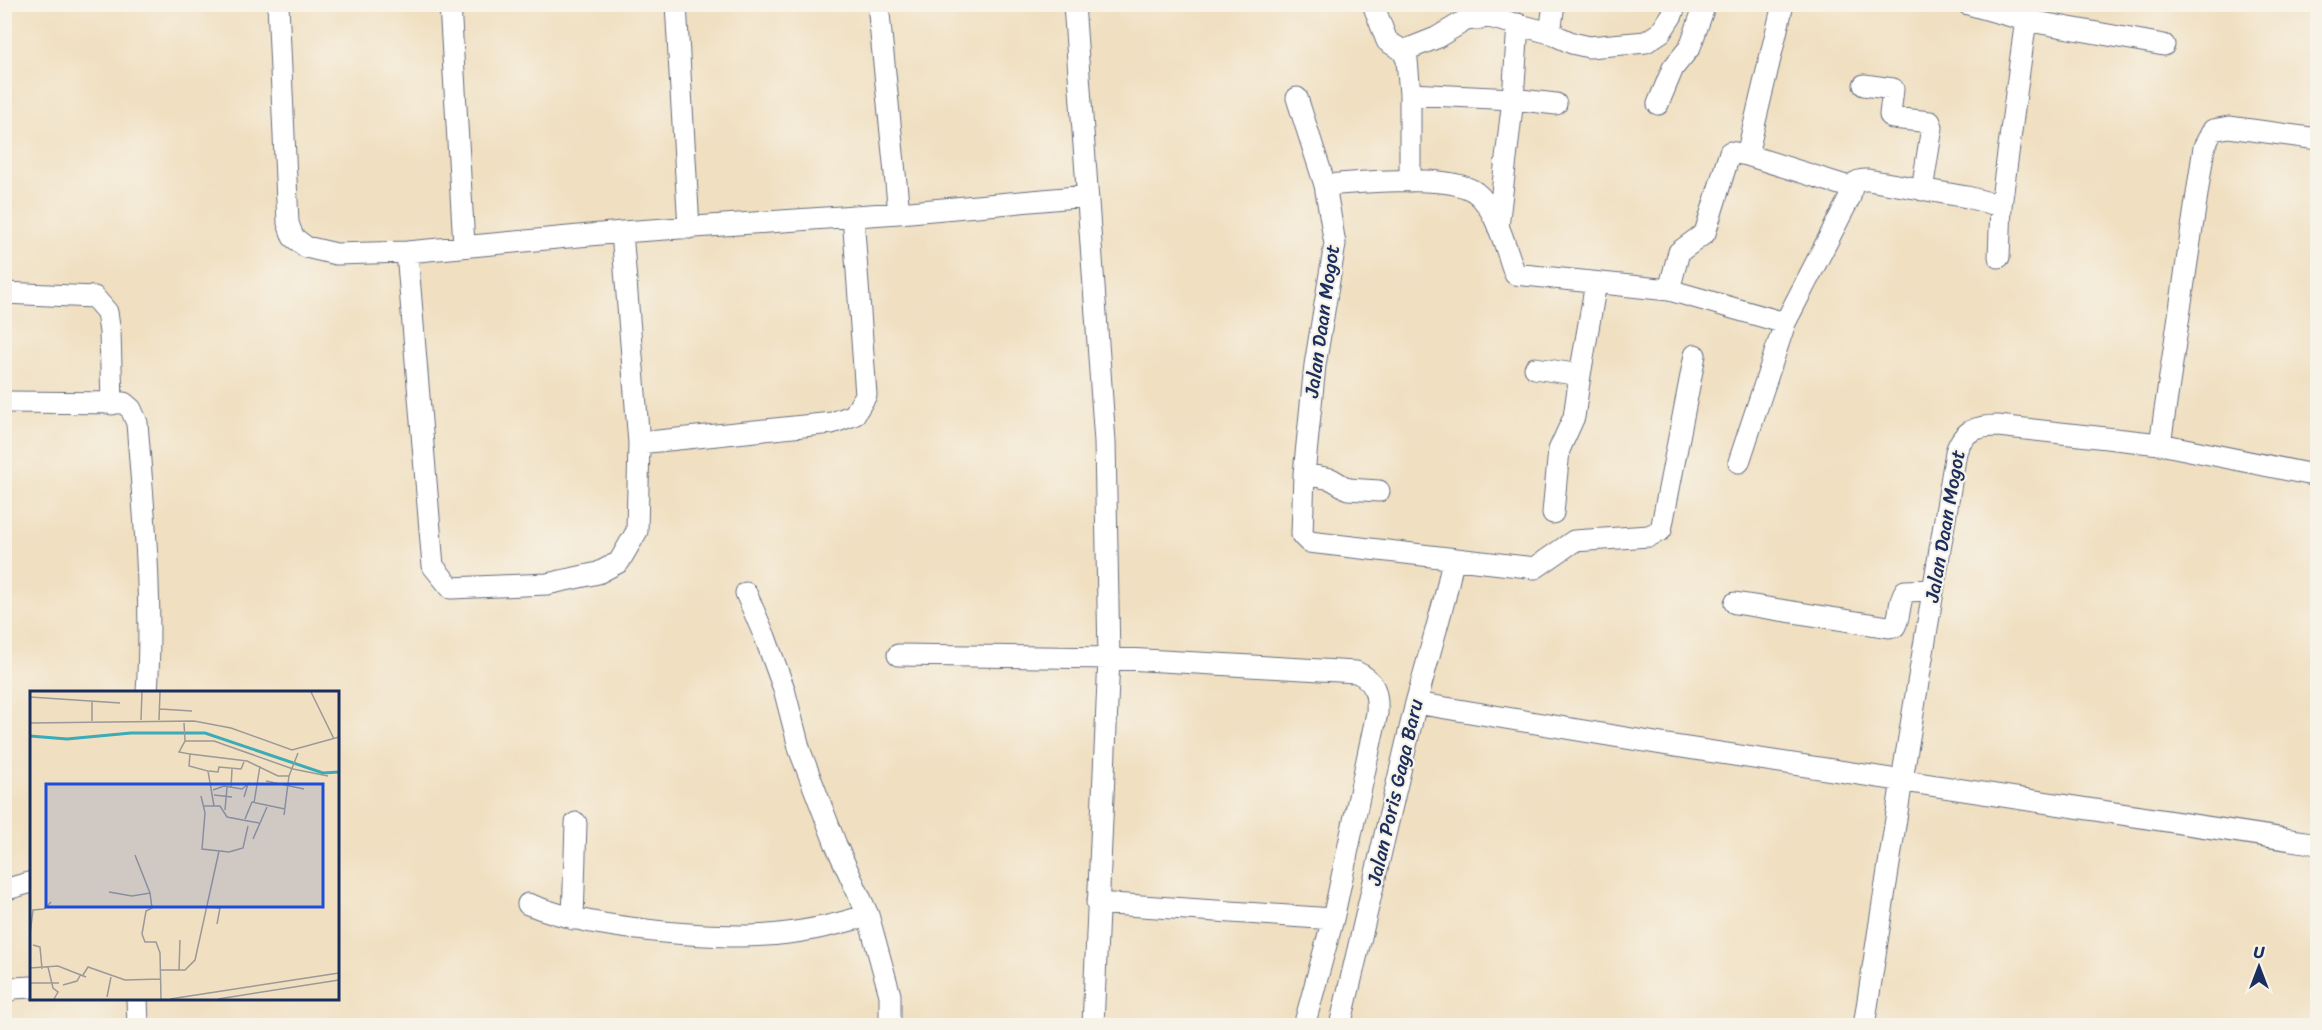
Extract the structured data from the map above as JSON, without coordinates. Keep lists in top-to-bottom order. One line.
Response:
{"streets":{"street":["Jalan Daan Mogot","Jalan Poris Gaga Baru"]},"crossings":[["Jalan Daan Mogot","Jalan Poris Gaga Baru"]],"north":"top"}
